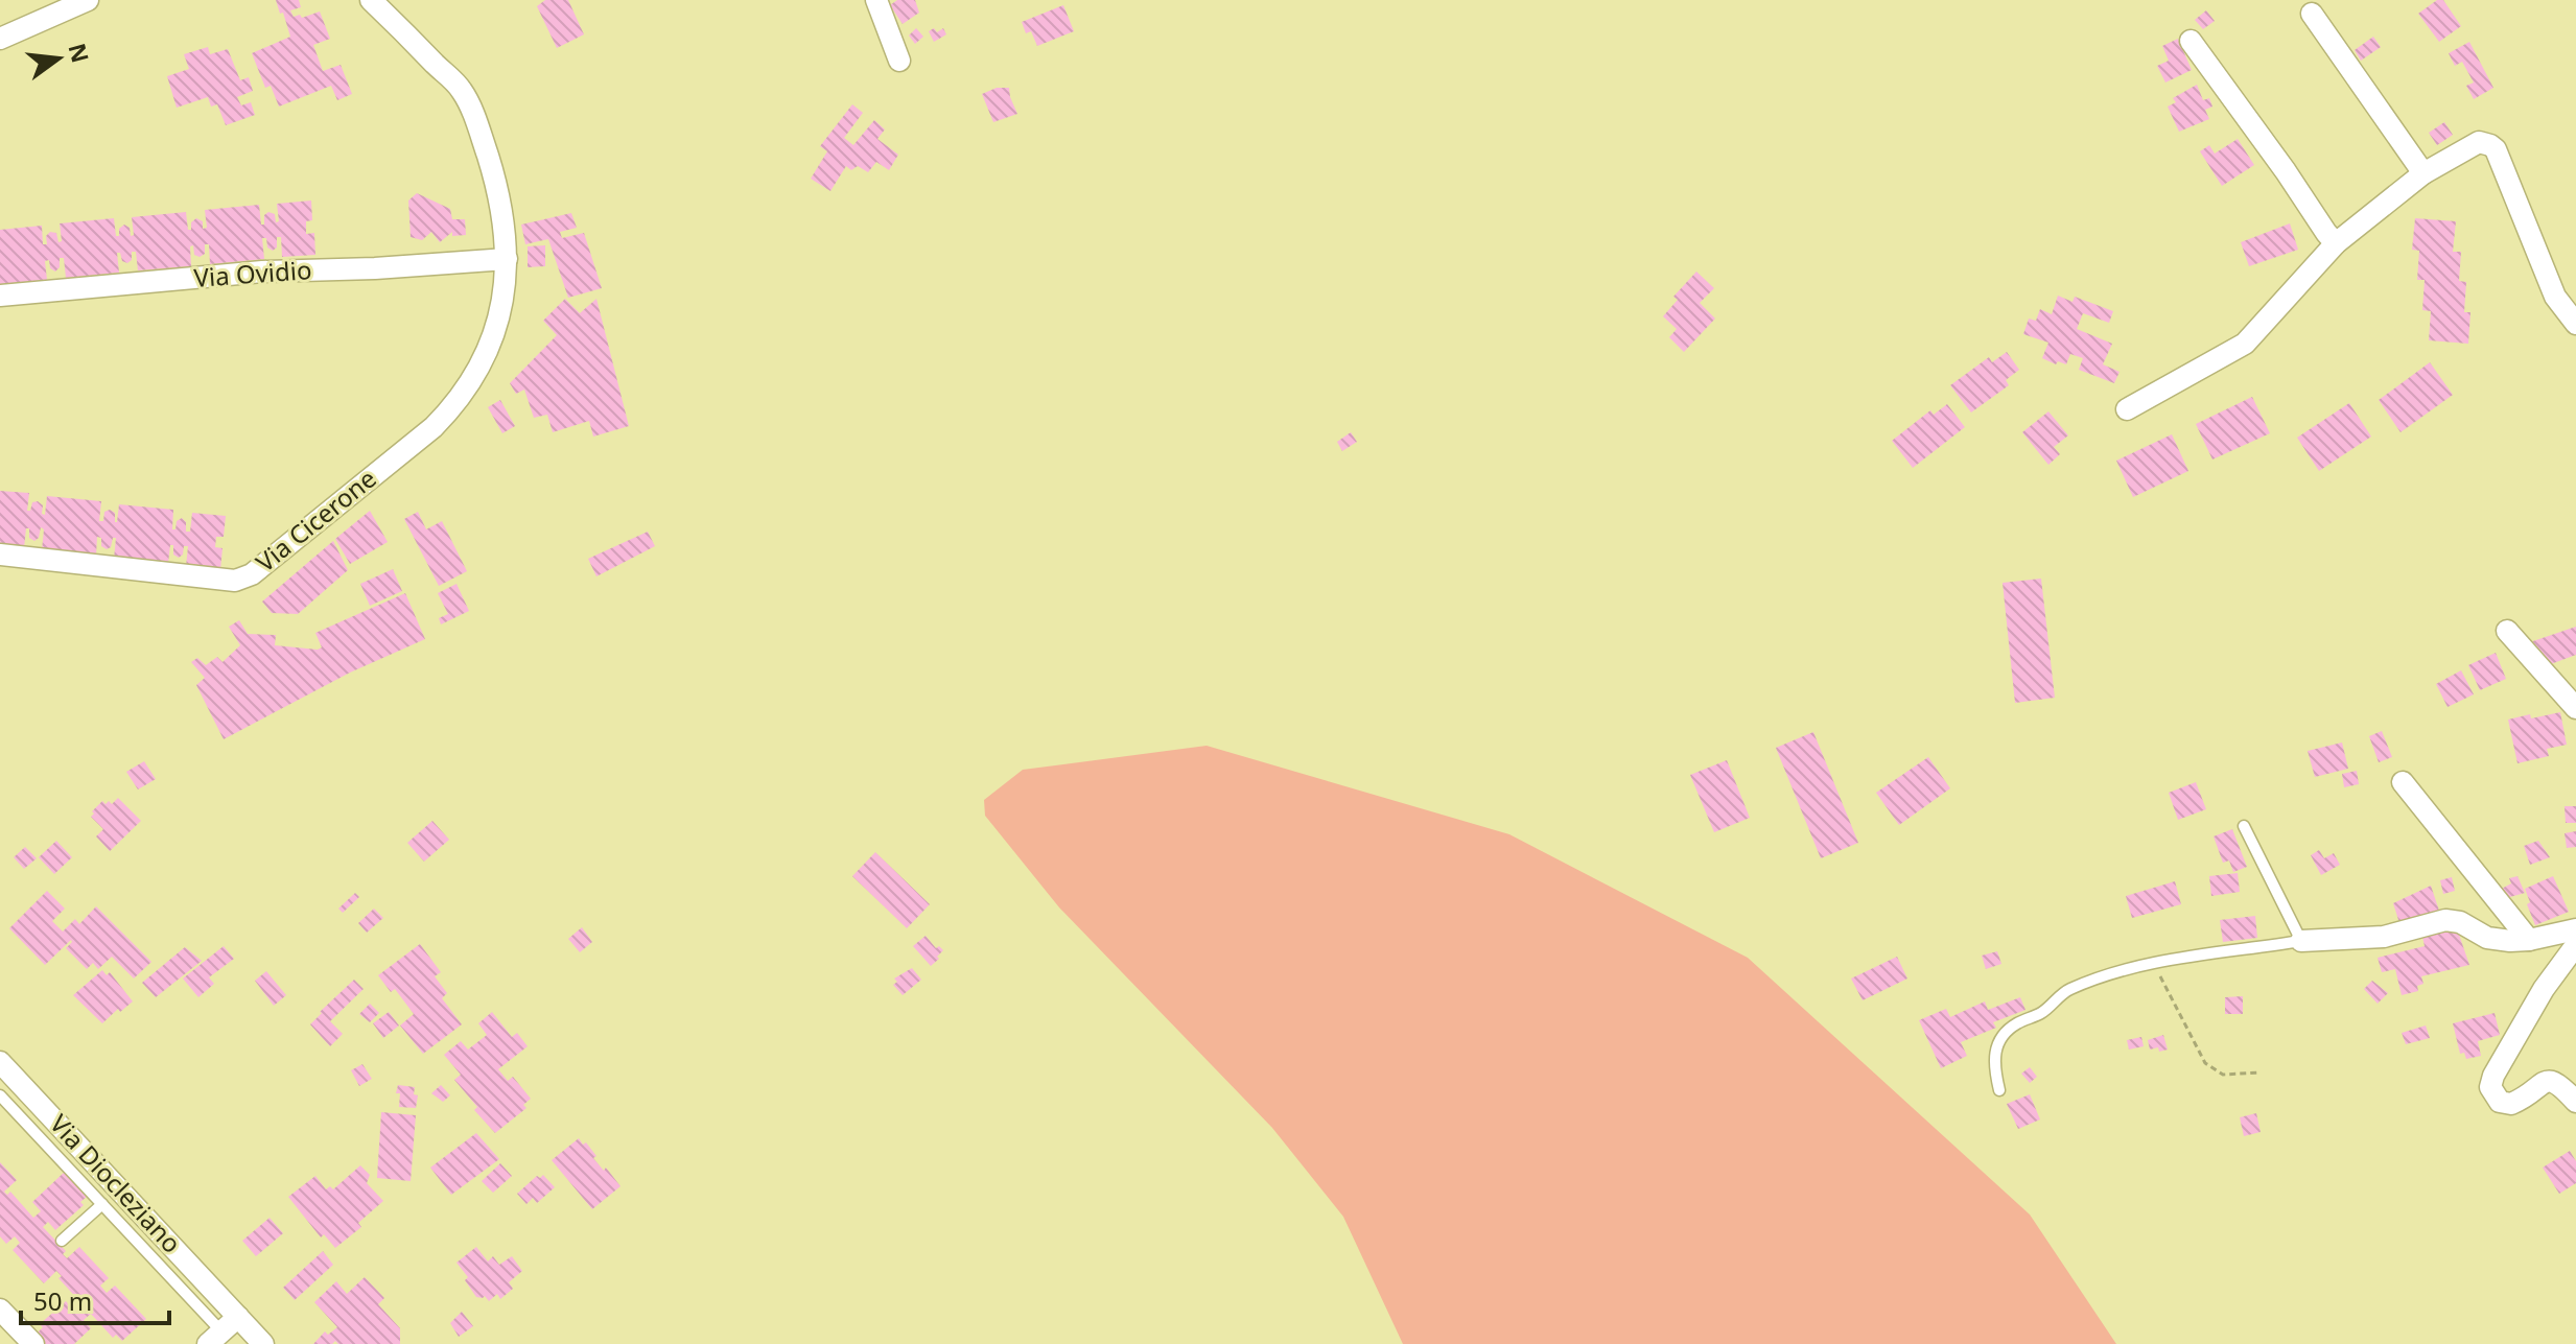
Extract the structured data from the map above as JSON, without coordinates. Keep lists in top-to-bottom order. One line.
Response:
{"streets":{"street":["Via Ovidio","Via Cicerone","Via Diocleziano"]},"crossings":[["Via Ovidio","Via Cicerone"]],"scale_bar":"50 m","north":"right"}
